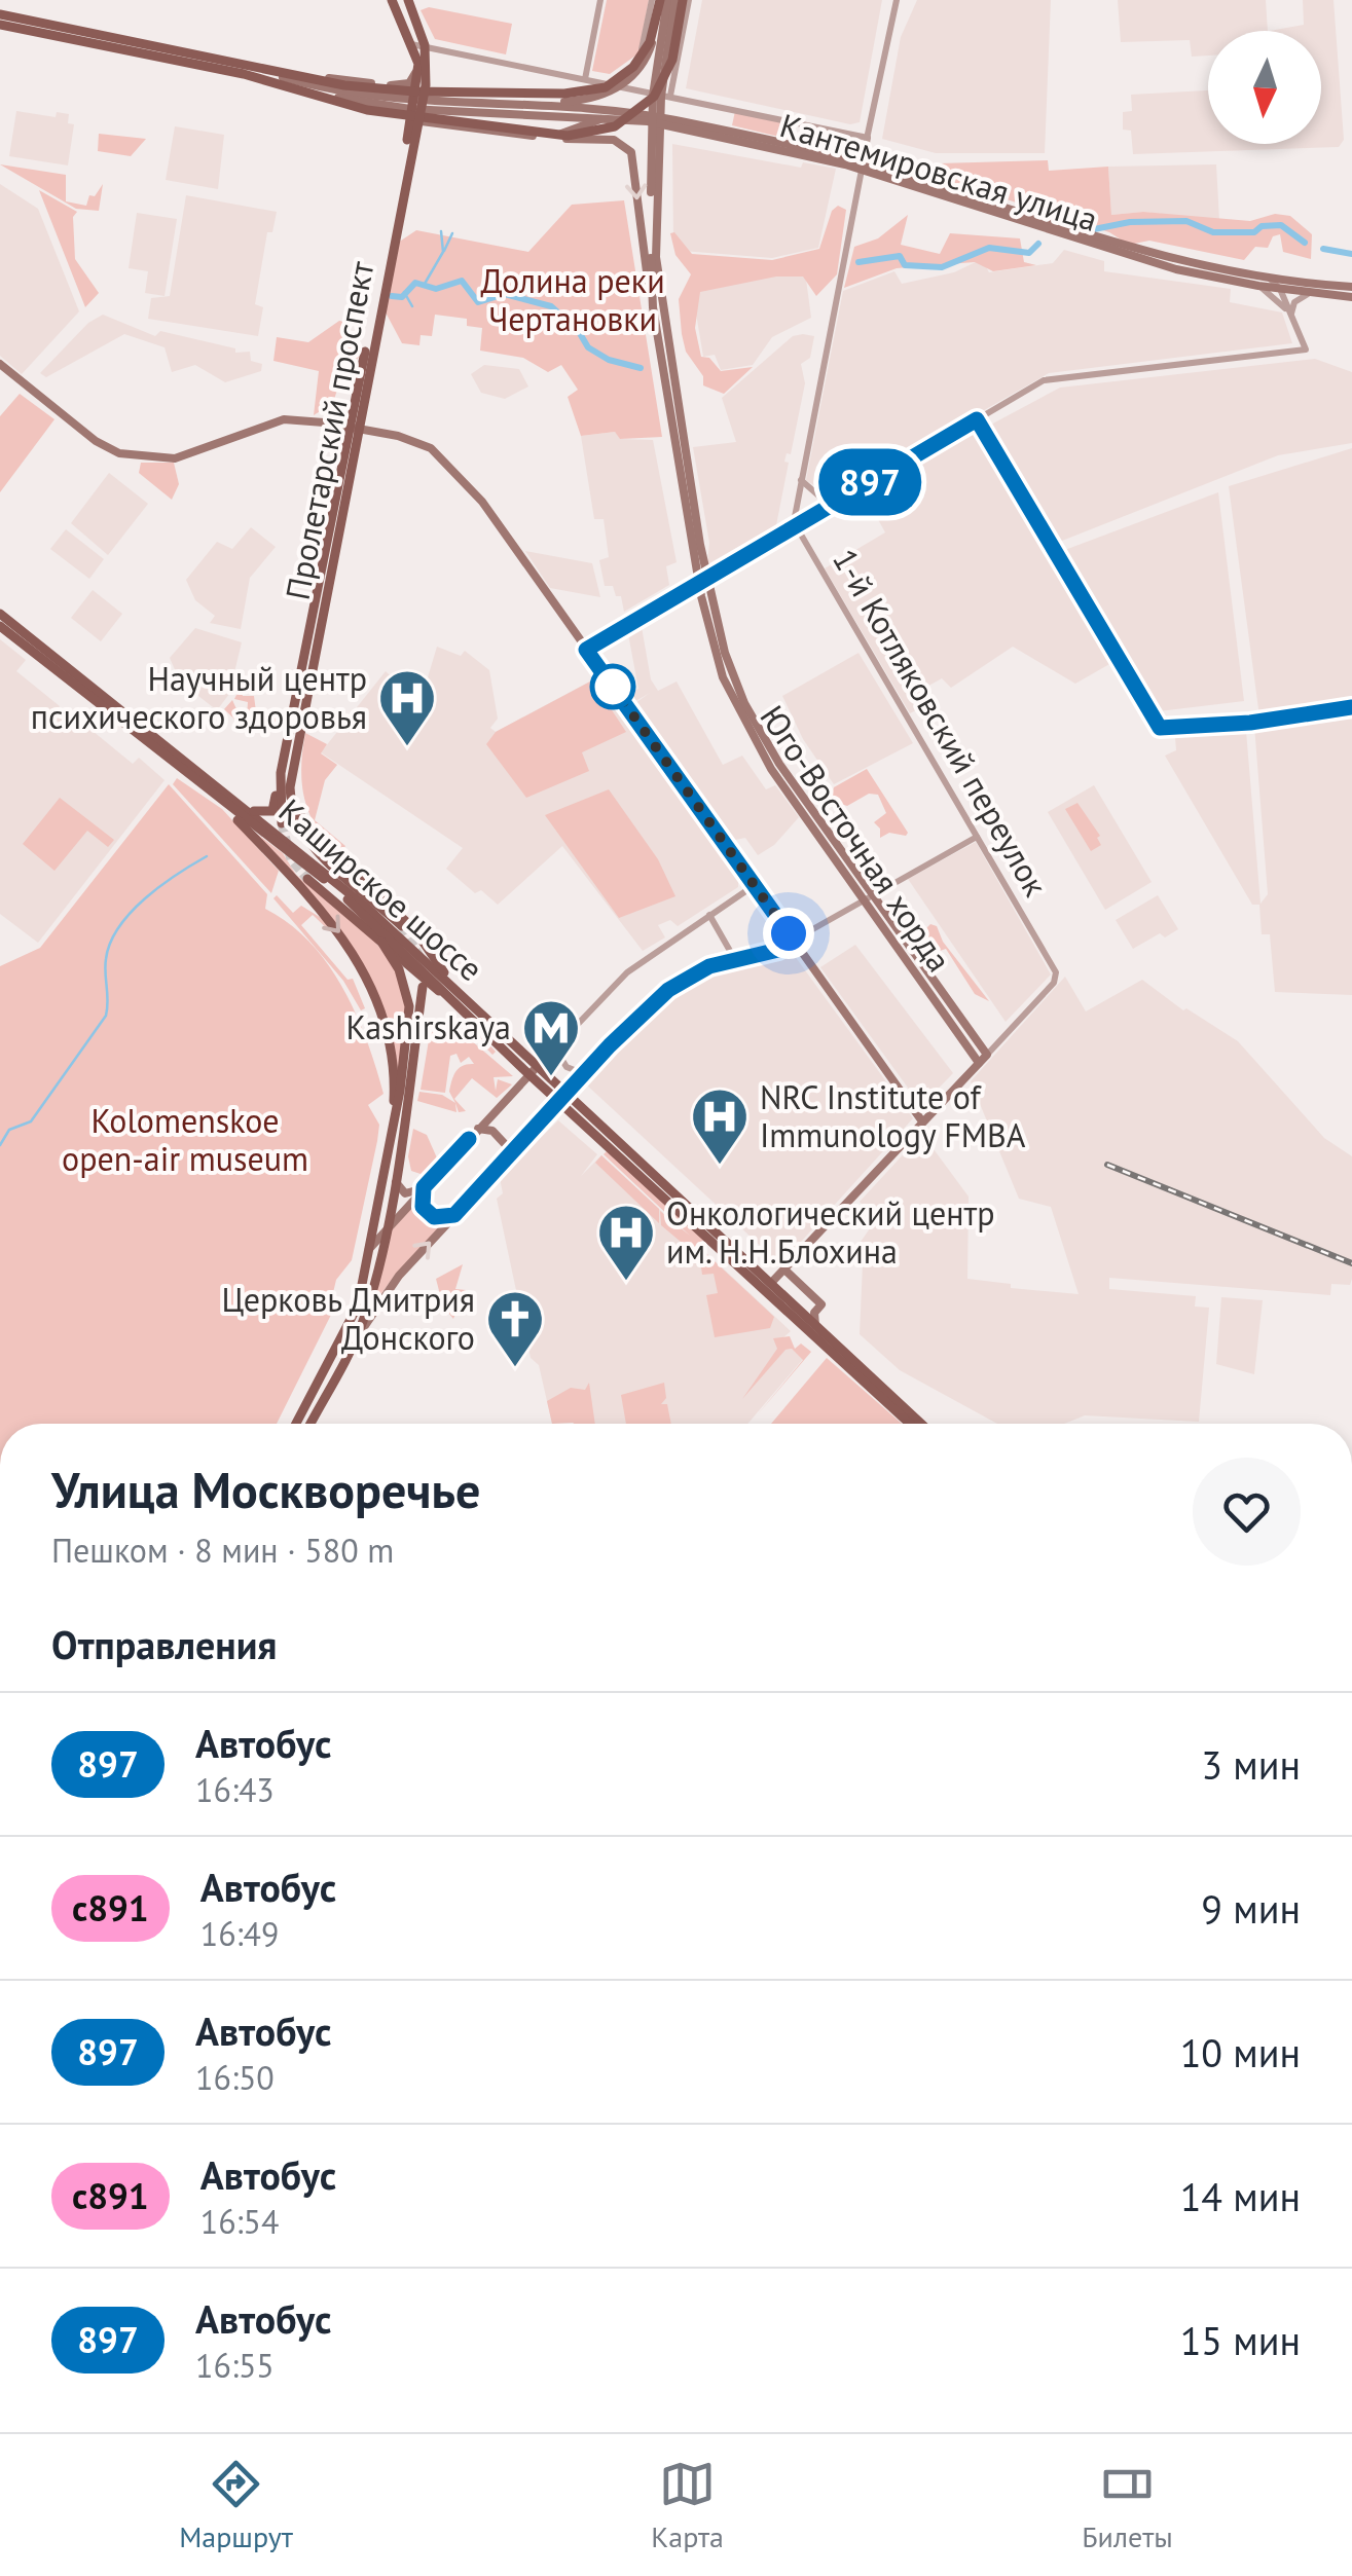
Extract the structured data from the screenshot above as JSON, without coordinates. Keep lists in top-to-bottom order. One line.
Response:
{"streets":{"main road":["Кантемировская улица","Пролетарский проспект","Юго-Восточная хорда","Каширское шоссе"],"street":["1-й Котляковский переулок"]},"crossings":[["Кантемировская улица","Пролетарский проспект"],["Кантемировская улица","1-й Котляковский переулок"],["Пролетарский проспект","Каширское шоссе"],["1-й Котляковский переулок","Юго-Восточная хорда"]],"parks":["Долина реки Чертановки","Kolomenskoe open-air museum"],"places":{"hospital":["Научный центр психического здоровья","NRC Institute of Immunology FMBA","Онкологический центр им. Н.Н.Блохина"],"metro station":["Kashirskaya"],"church":["Церковь Дмитрия Донского"]},"lines":["bus line 897"],"north":"bottom","page":{"on_map":"897","heading":[["Улица Москворечье","Пешком · 8 мин · 580 m"],"Отправления"],"list":[{"mark":"897","name":"Автобус","note":"16:43","value":"3 мин"},{"mark":"с891","name":"Автобус","note":"16:49","value":"9 мин"},{"mark":"897","name":"Автобус","note":"16:50","value":"10 мин"},{"mark":"с891","name":"Автобус","note":"16:54","value":"14 мин"},{"mark":"897","name":"Автобус","note":"16:55","value":"15 мин"}],"tabs":["Маршрут","Карта","Билеты"]}}
